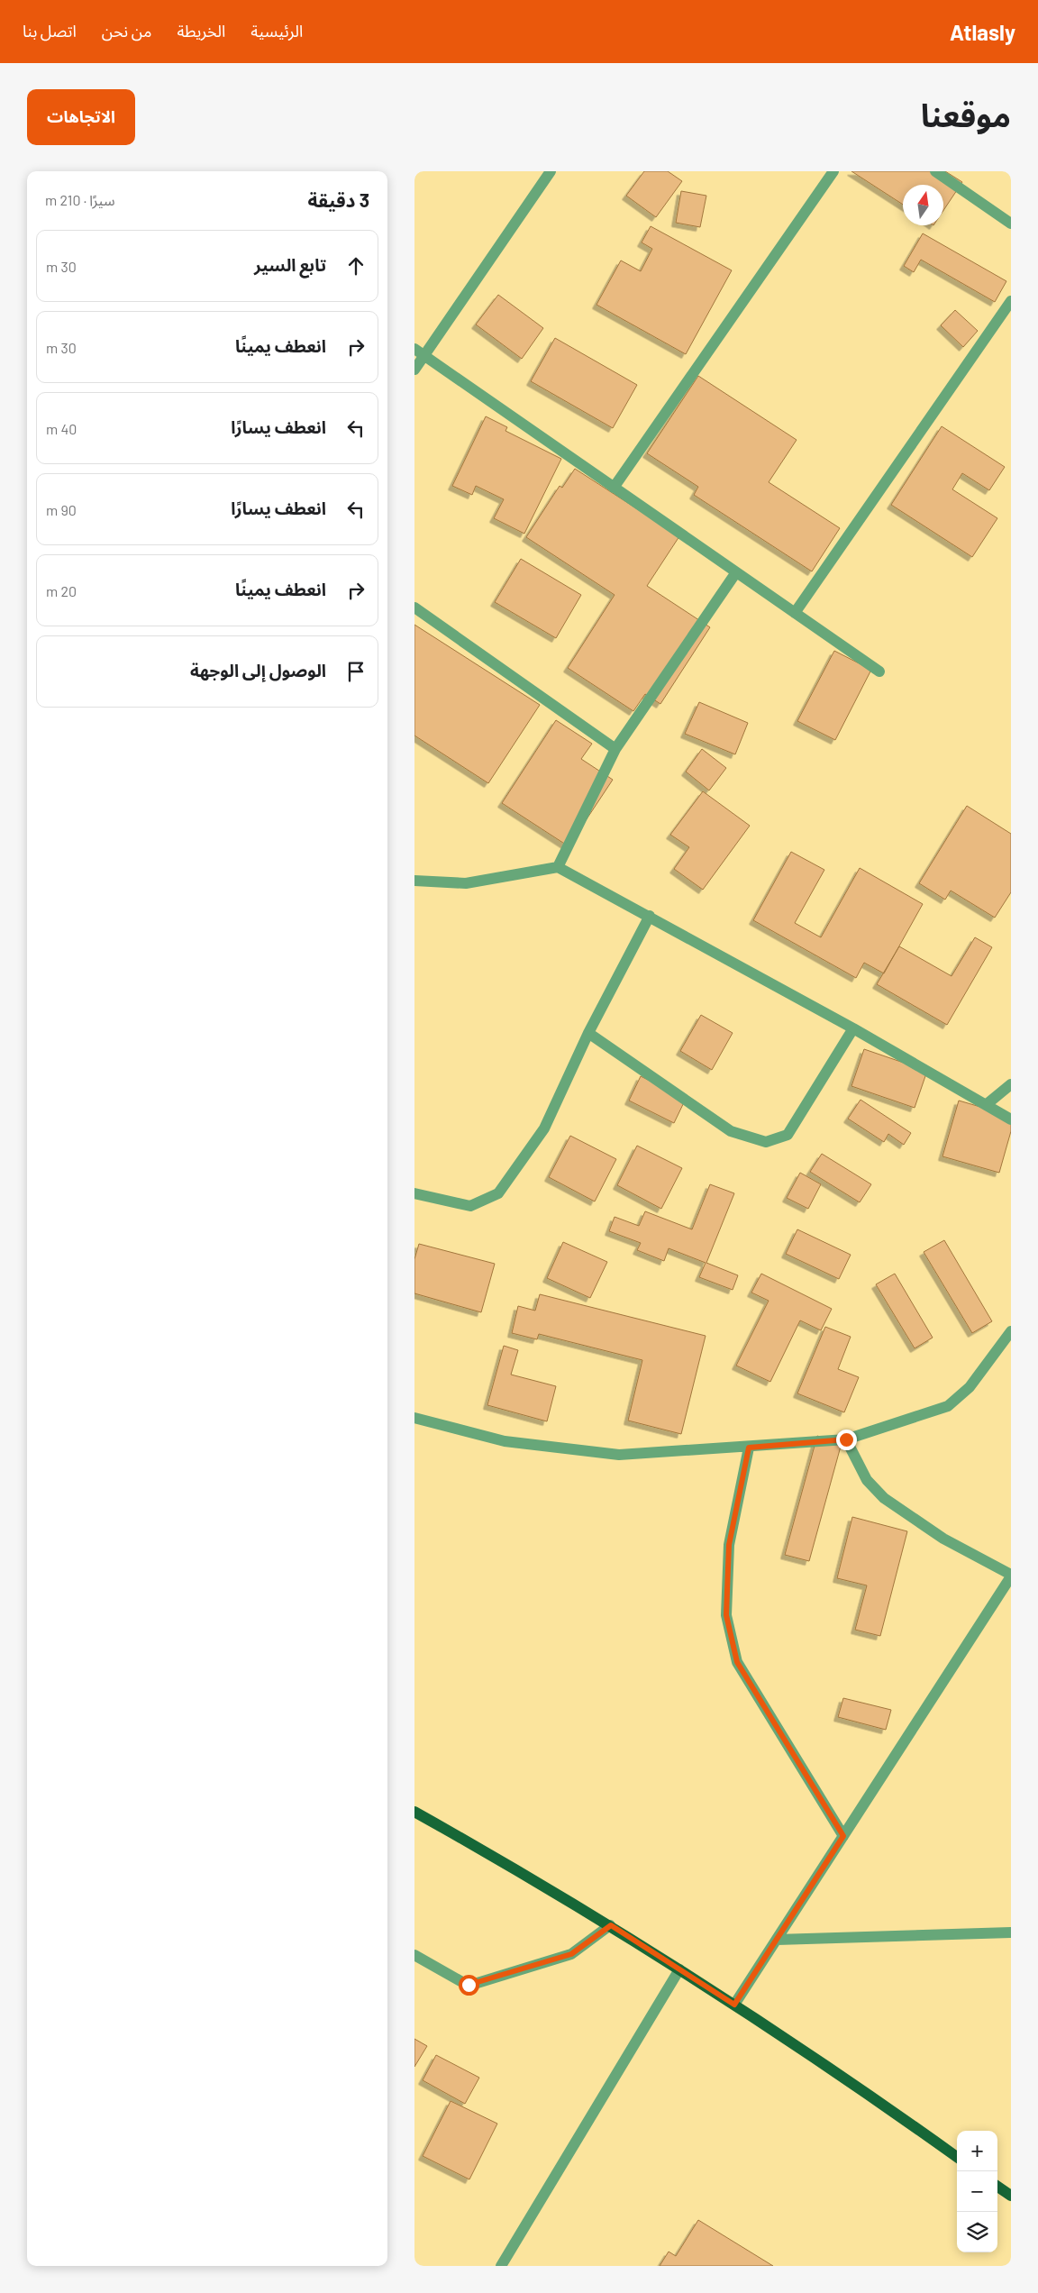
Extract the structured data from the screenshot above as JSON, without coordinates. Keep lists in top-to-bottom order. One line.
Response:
{"north":"top","page":{"header":"Atlasly","nav":["الرئيسية","الخريطة","من نحن","اتصل بنا"],"title":"موقعنا","buttons":"الاتجاهات","heading":["3 دقيقة","سيرًا · 210 m"],"list":[["تابع السير","30 m"],["انعطف يمينًا","30 m"],["انعطف يسارًا","40 m"],["انعطف يسارًا","90 m"],["انعطف يمينًا","20 m"],"الوصول إلى الوجهة"],"map_buttons":["+","−"]}}
